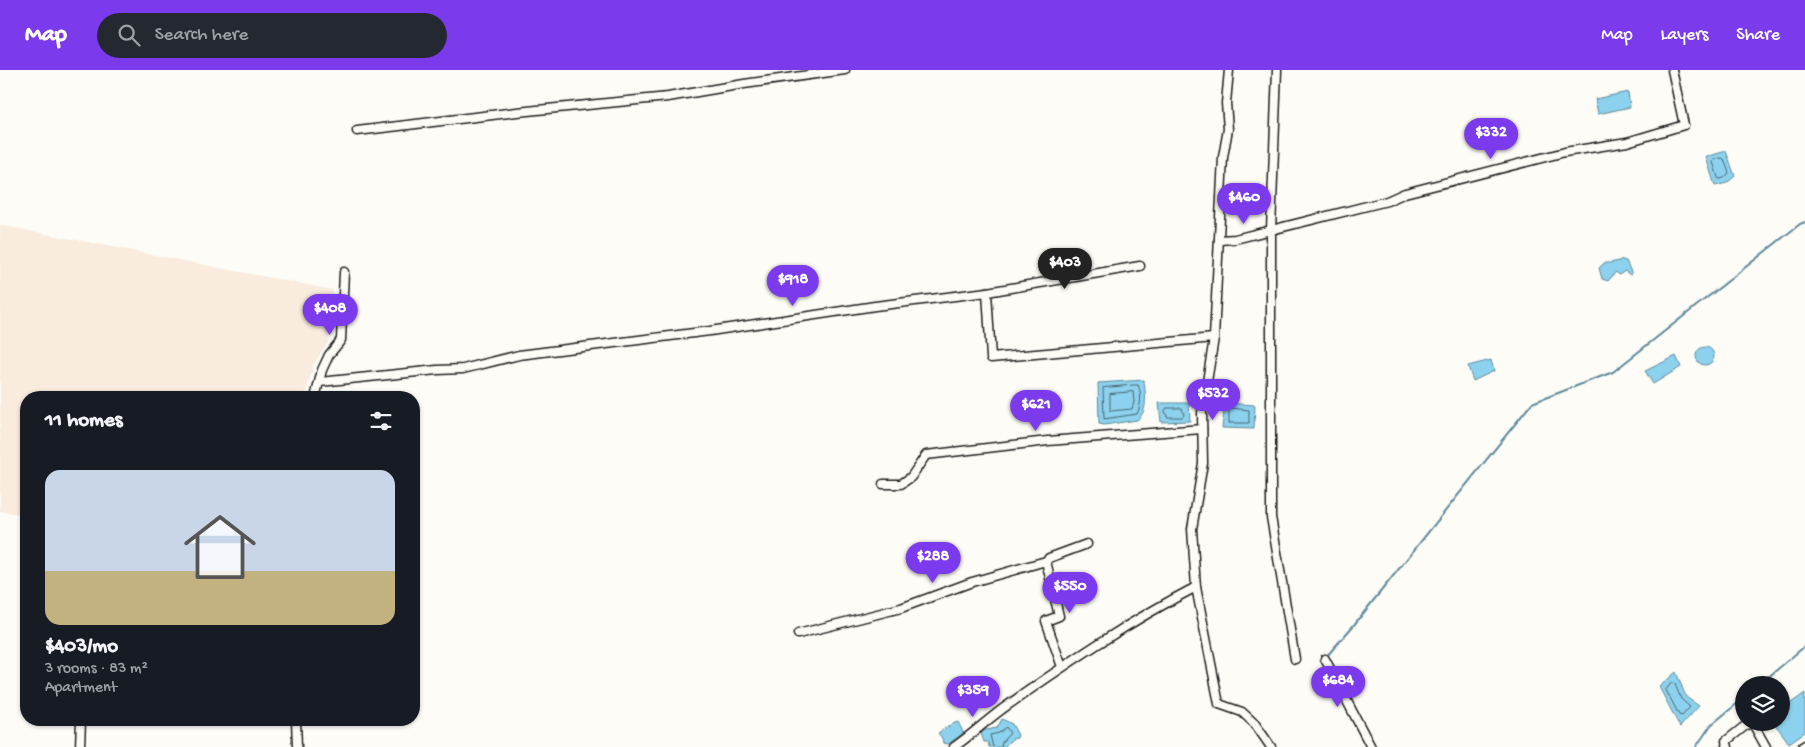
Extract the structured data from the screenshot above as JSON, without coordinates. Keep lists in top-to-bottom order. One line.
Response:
{"page":{"header":"Map","search":"Search here","nav":["Map","Layers","Share"],"price":["$332","$460","$403","$918","$408","$532","$621","$288","$550","$684","$359"],"heading":"11 homes","list":[{"name":"$403/mo","note":"3 rooms · 83 m² · Apartment"}]}}
